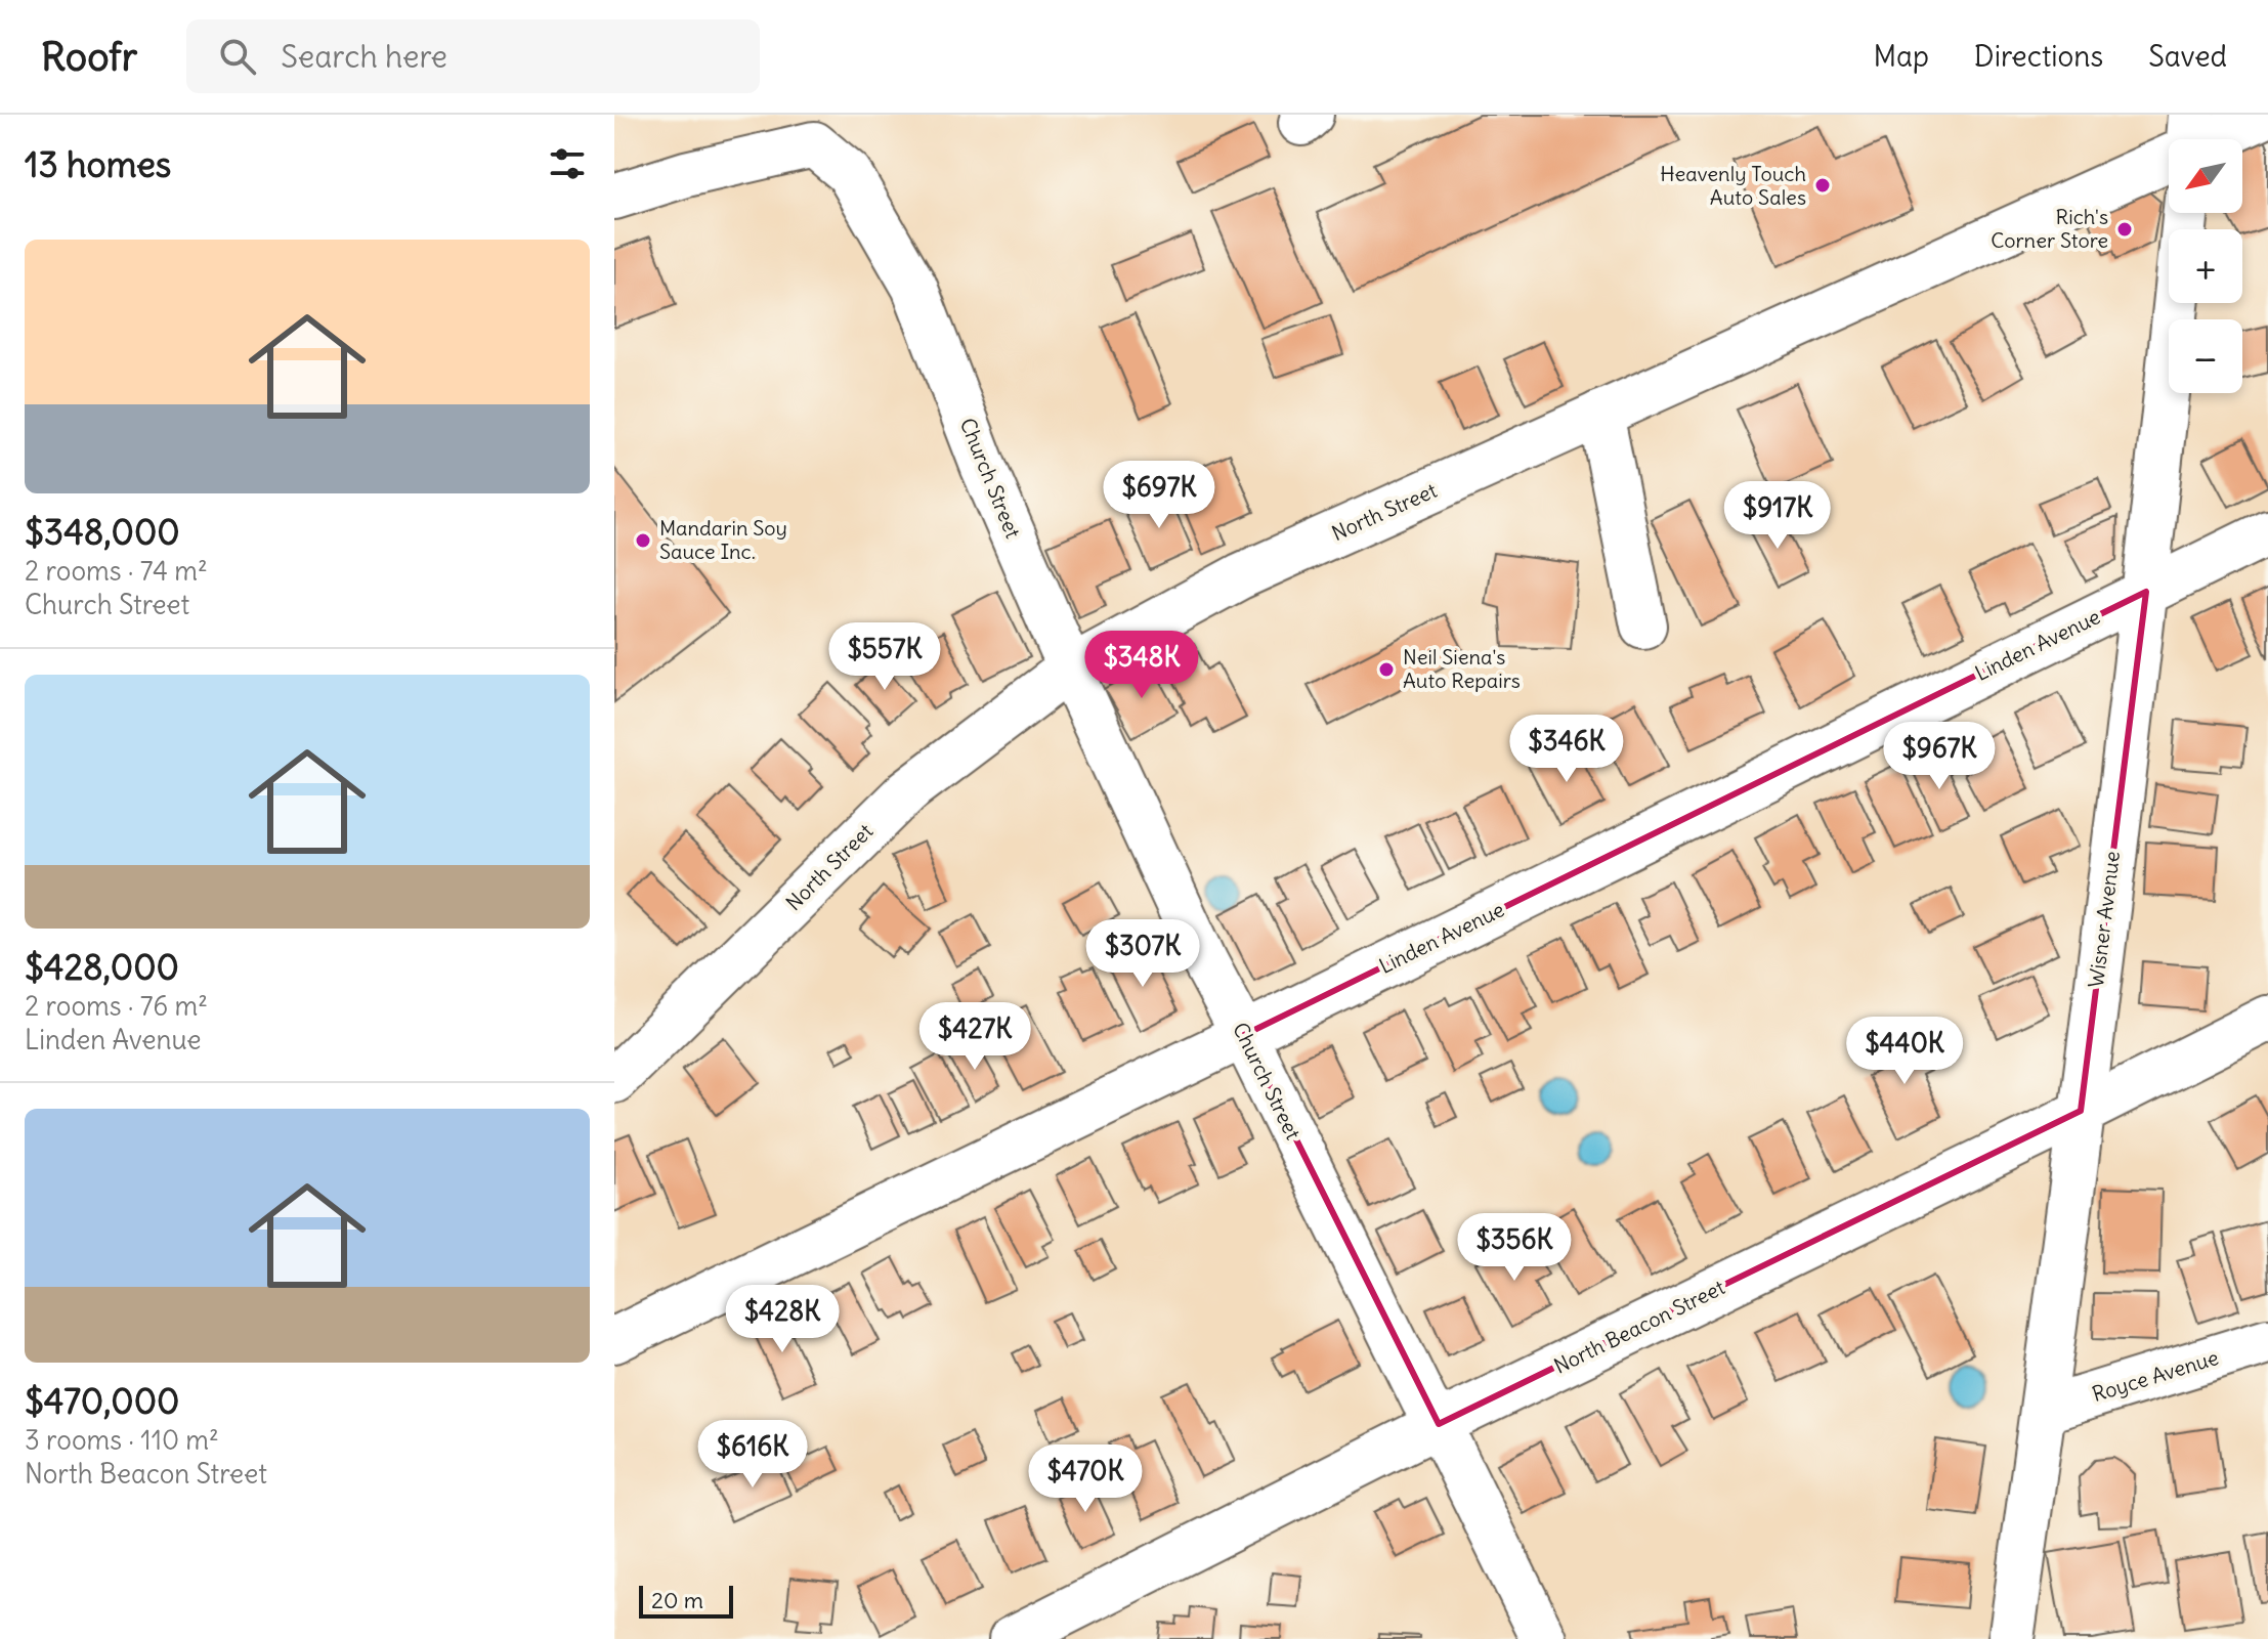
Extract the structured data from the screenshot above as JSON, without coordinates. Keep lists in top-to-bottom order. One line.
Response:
{"streets":{"street":["Church Street","North Street","Linden Avenue","Wisner Avenue","North Beacon Street","Royce Avenue"]},"crossings":[["Church Street","North Street"],["Church Street","Linden Avenue"],["Church Street","North Beacon Street"],["Linden Avenue","Wisner Avenue"],["Wisner Avenue","North Beacon Street"],["Wisner Avenue","Royce Avenue"]],"places":["Heavenly Touch Auto Sales","Rich's Corner Store","Mandarin Soy Sauce Inc.","Neil Siena's Auto Repairs"],"scale_bar":"20 m","north":"bottom left","page":{"header":"Roofr","search":"Search here","nav":["Map","Directions","Saved"],"heading":"13 homes","map_buttons":["+","−"],"list":[{"name":"$348,000","note":"2 rooms · 74 m² · Church Street"},{"name":"$428,000","note":"2 rooms · 76 m² · Linden Avenue"},{"name":"$470,000","note":"3 rooms · 110 m² · North Beacon Street"}],"price":["$697K","$917K","$557K","$348K","$346K","$967K","$307K","$427K","$440K","$356K","$428K","$616K","$470K"],"scale":"20 m"}}
